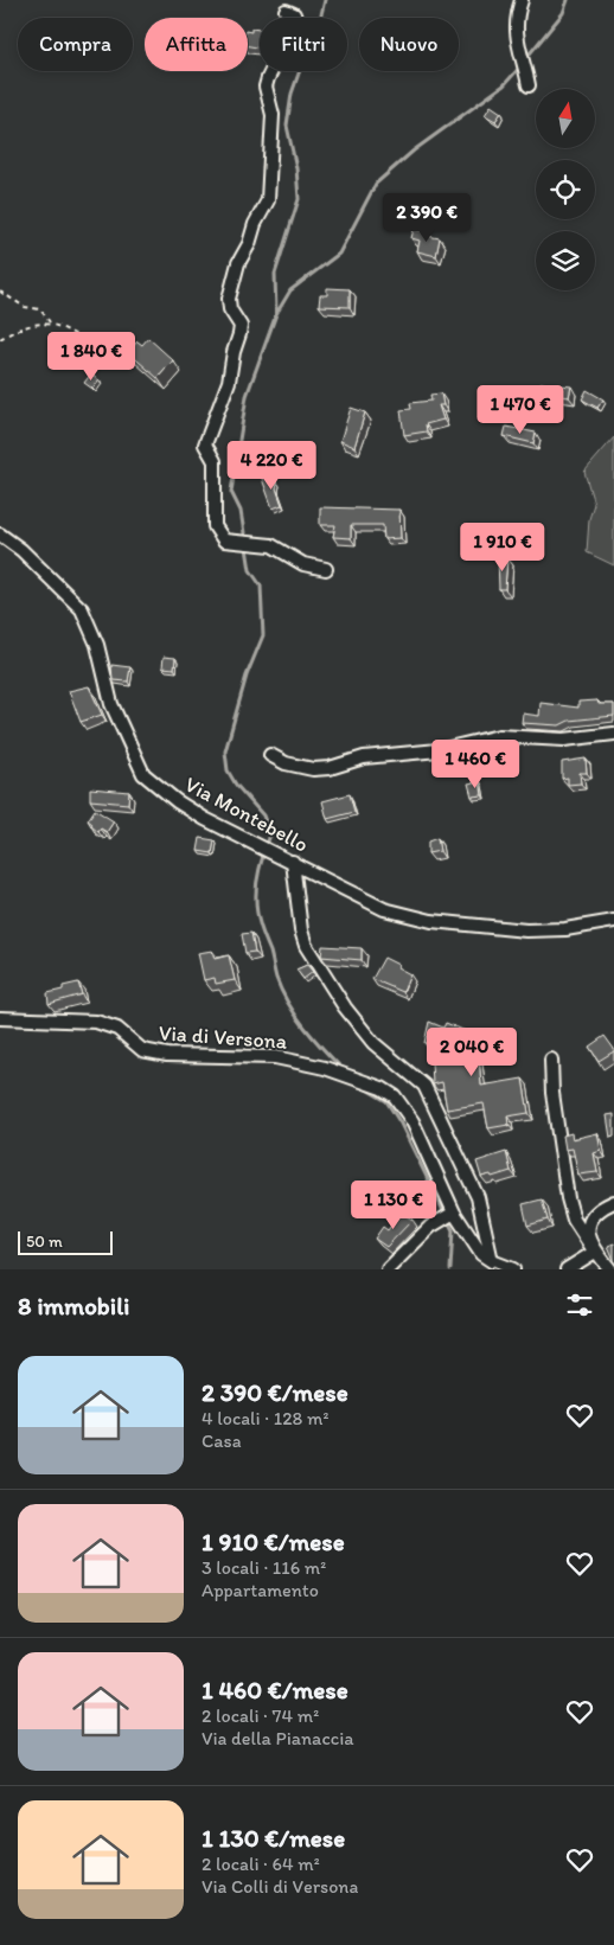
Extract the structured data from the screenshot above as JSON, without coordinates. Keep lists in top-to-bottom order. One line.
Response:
{"streets":{"street":["Via Montebello","Via di Versona"]},"scale_bar":"50 m","north":"top","page":{"chip":["Compra","Affitta","Filtri","Nuovo"],"price":["2 390 €","1 840 €","1 470 €","4 220 €","1 910 €","1 460 €","2 040 €","1 130 €"],"scale":"50 m","heading":"8 immobili","list":[{"name":"2 390 €/mese","note":"4 locali · 128 m² · Casa"},{"name":"1 910 €/mese","note":"3 locali · 116 m² · Appartamento"},{"name":"1 460 €/mese","note":"2 locali · 74 m² · Via della Pianaccia"},{"name":"1 130 €/mese","note":"2 locali · 64 m² · Via Colli di Versona"}]}}
